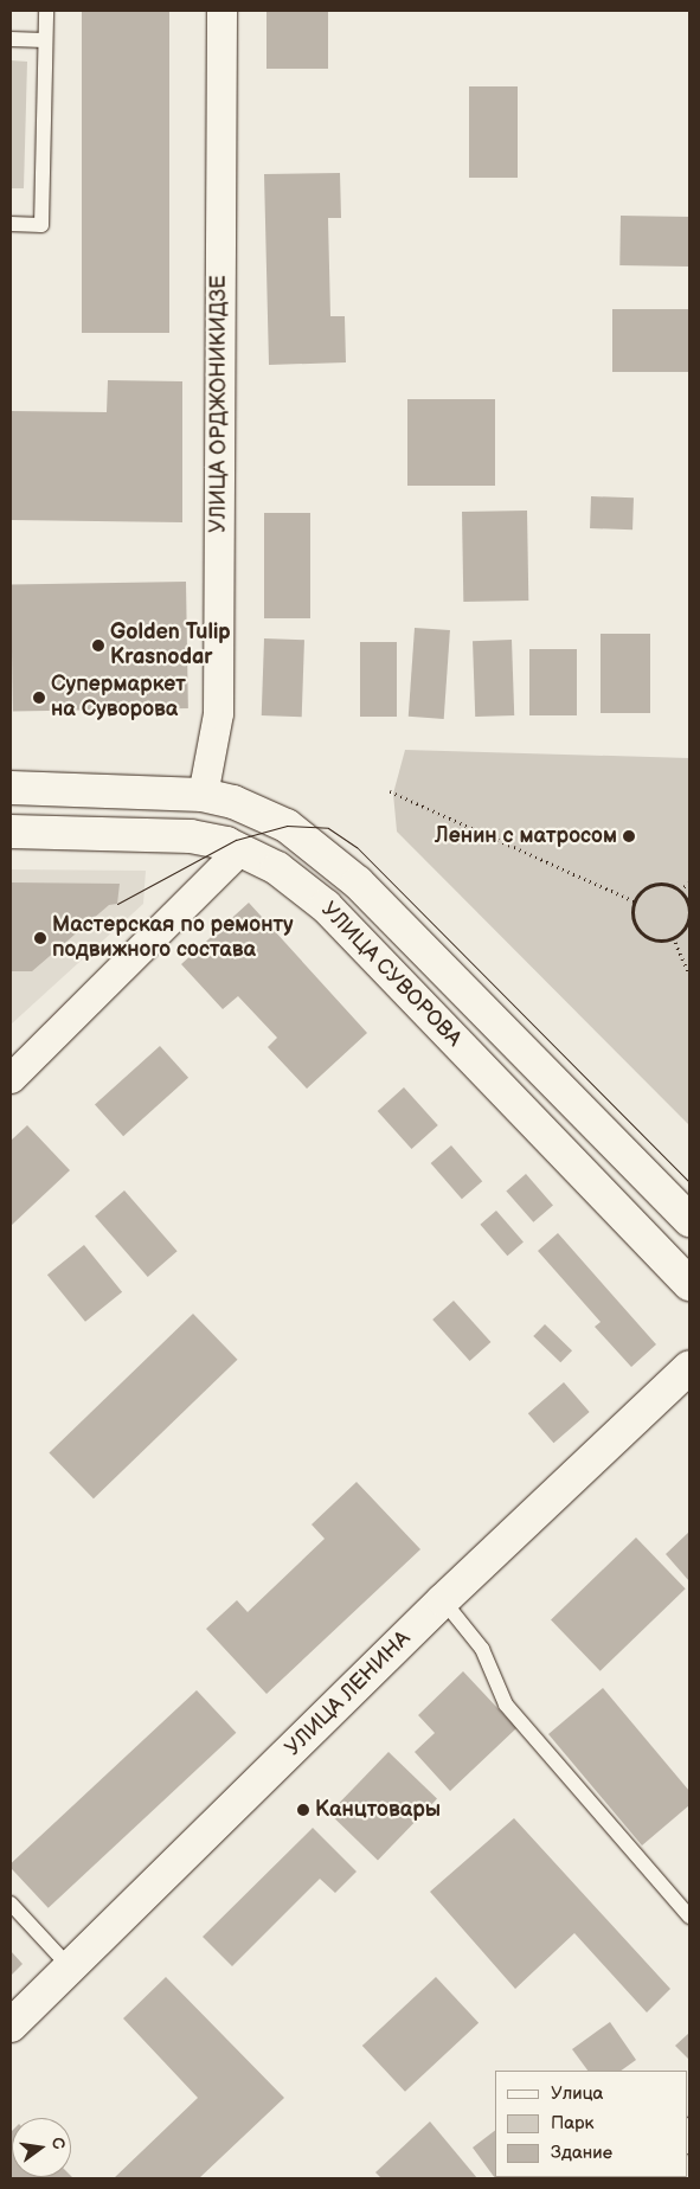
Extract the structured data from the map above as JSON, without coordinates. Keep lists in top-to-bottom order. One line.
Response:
{"streets":{"main road":["УЛИЦА СУВОРОВА","УЛИЦА ЛЕНИНА"],"street":["УЛИЦА ОРДЖОНИКИДЗЕ"]},"crossings":[["УЛИЦА ОРДЖОНИКИДЗЕ","УЛИЦА СУВОРОВА"]],"places":["Golden Tulip Krasnodar","Супермаркет на Суворова","Ленин с матросом","Мастерская по ремонту подвижного состава","Канцтовары"],"legend":["Улица","Парк","Здание"],"north":"right"}
